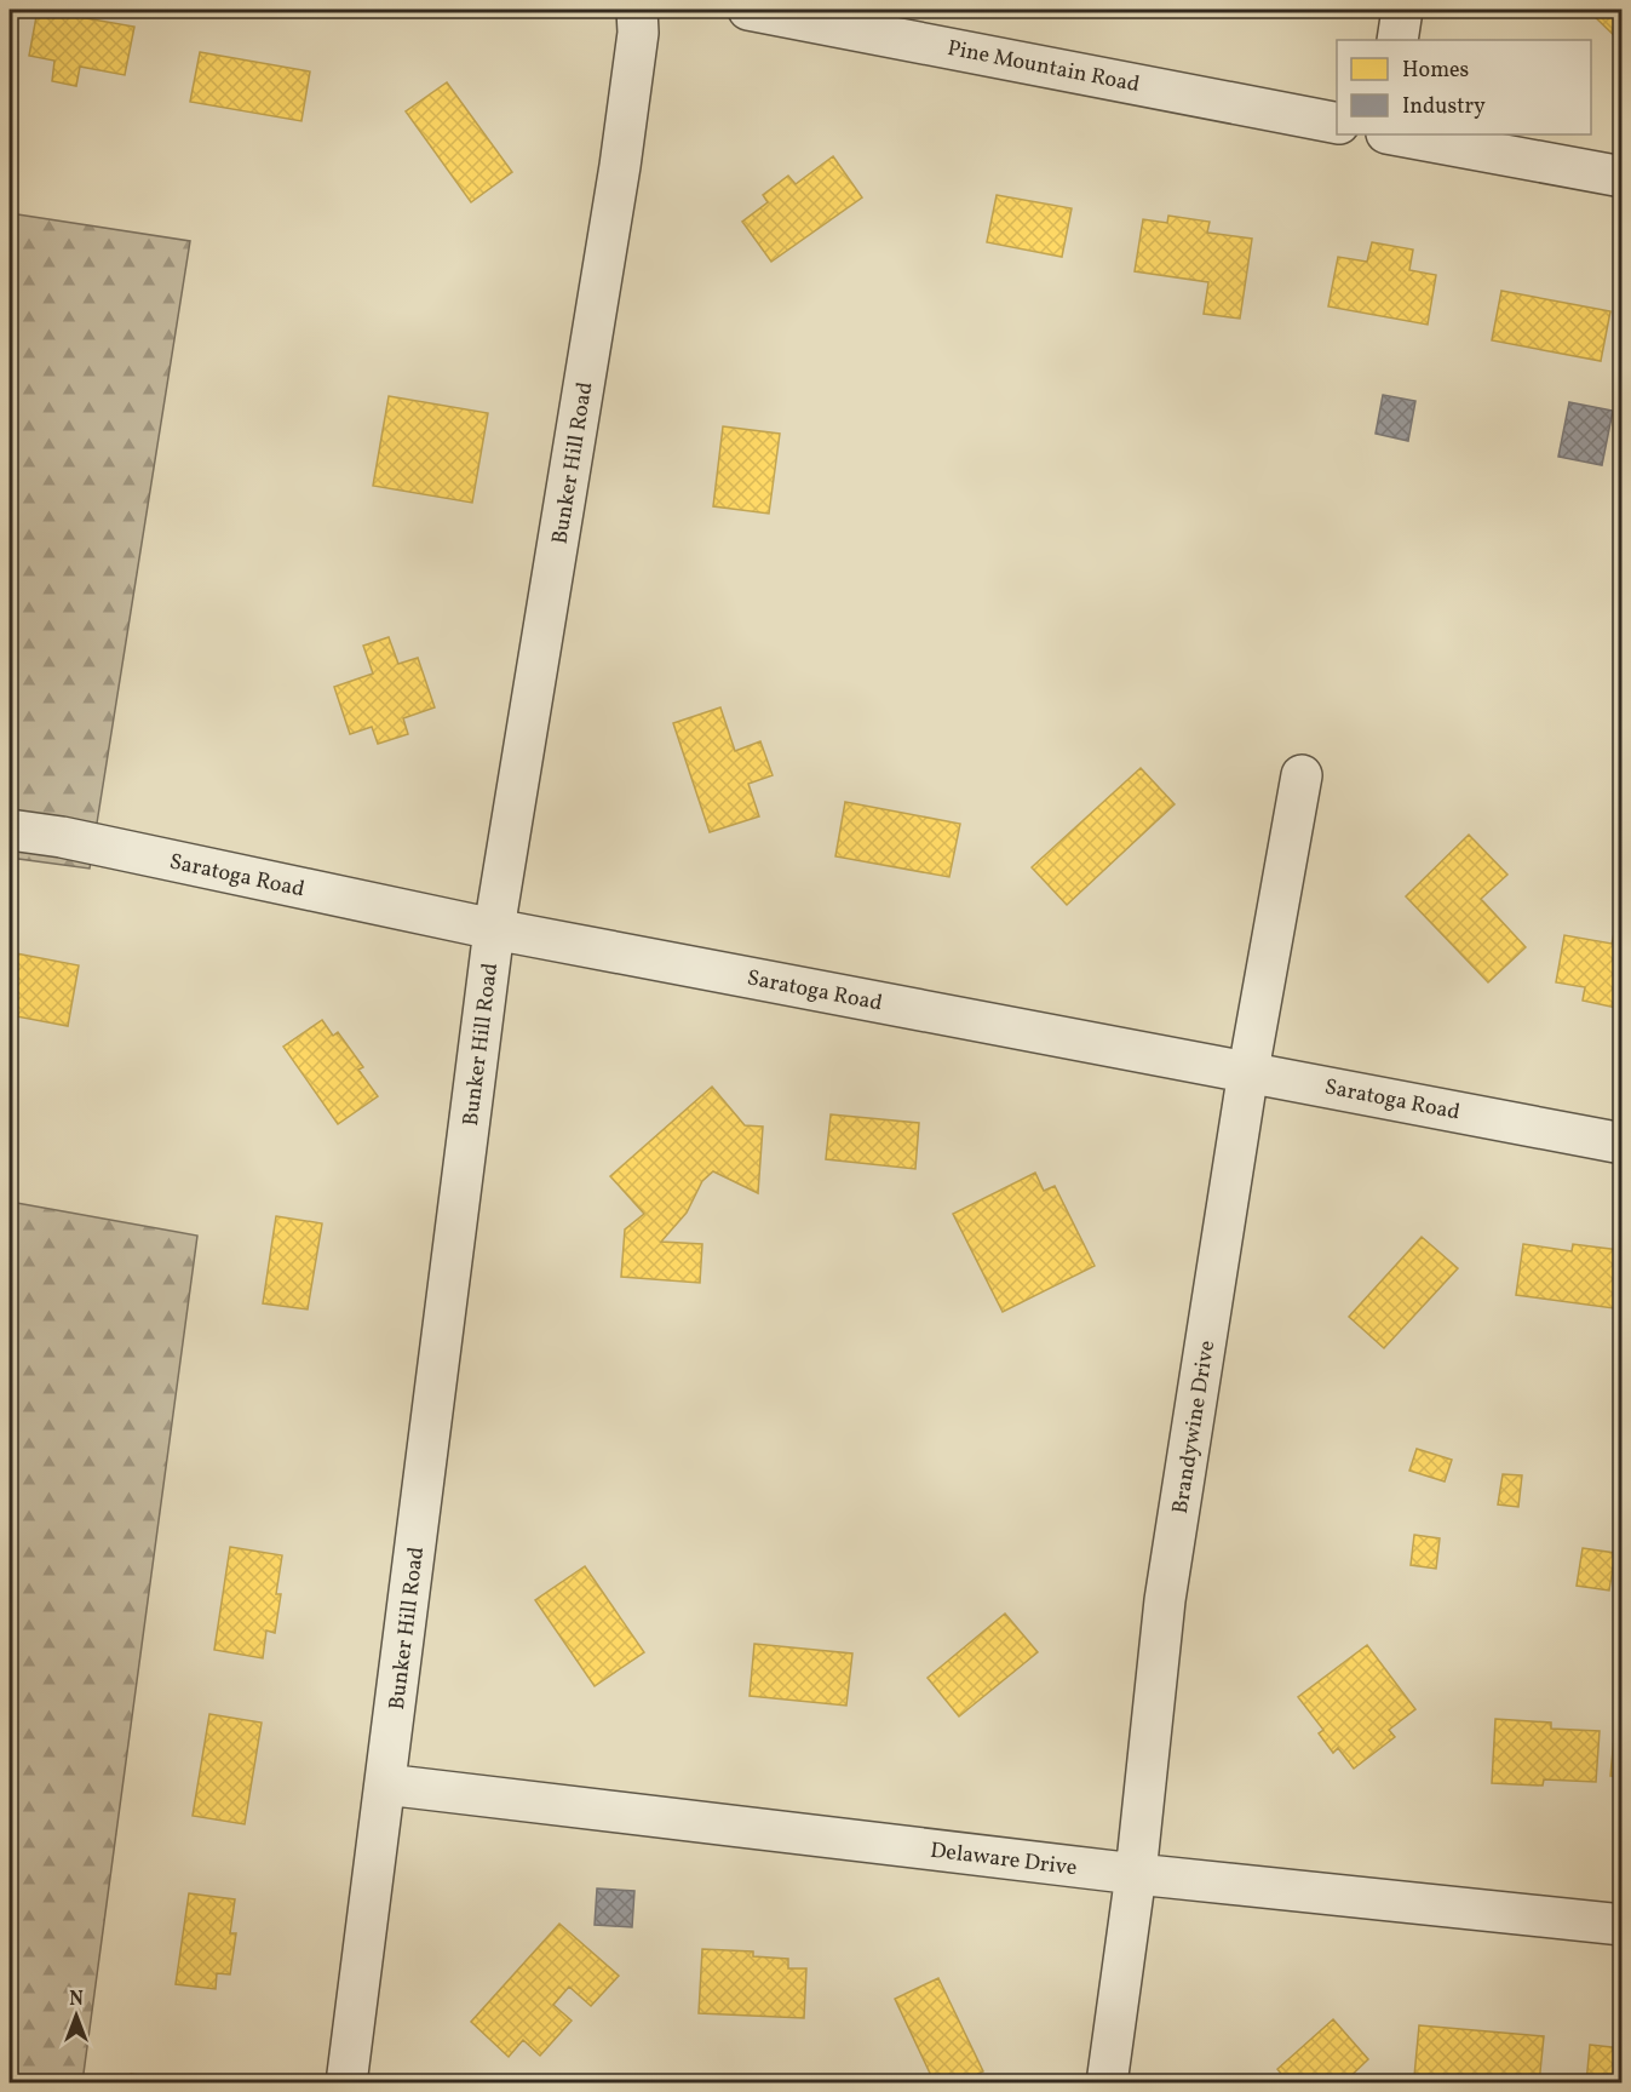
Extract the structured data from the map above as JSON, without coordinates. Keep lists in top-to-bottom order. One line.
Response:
{"streets":{"street":["Pine Mountain Road","Bunker Hill Road","Saratoga Road","Brandywine Drive","Delaware Drive"]},"crossings":[["Bunker Hill Road","Saratoga Road"],["Bunker Hill Road","Delaware Drive"],["Saratoga Road","Brandywine Drive"],["Brandywine Drive","Delaware Drive"]],"legend":["Homes","Industry"],"north":"top"}
